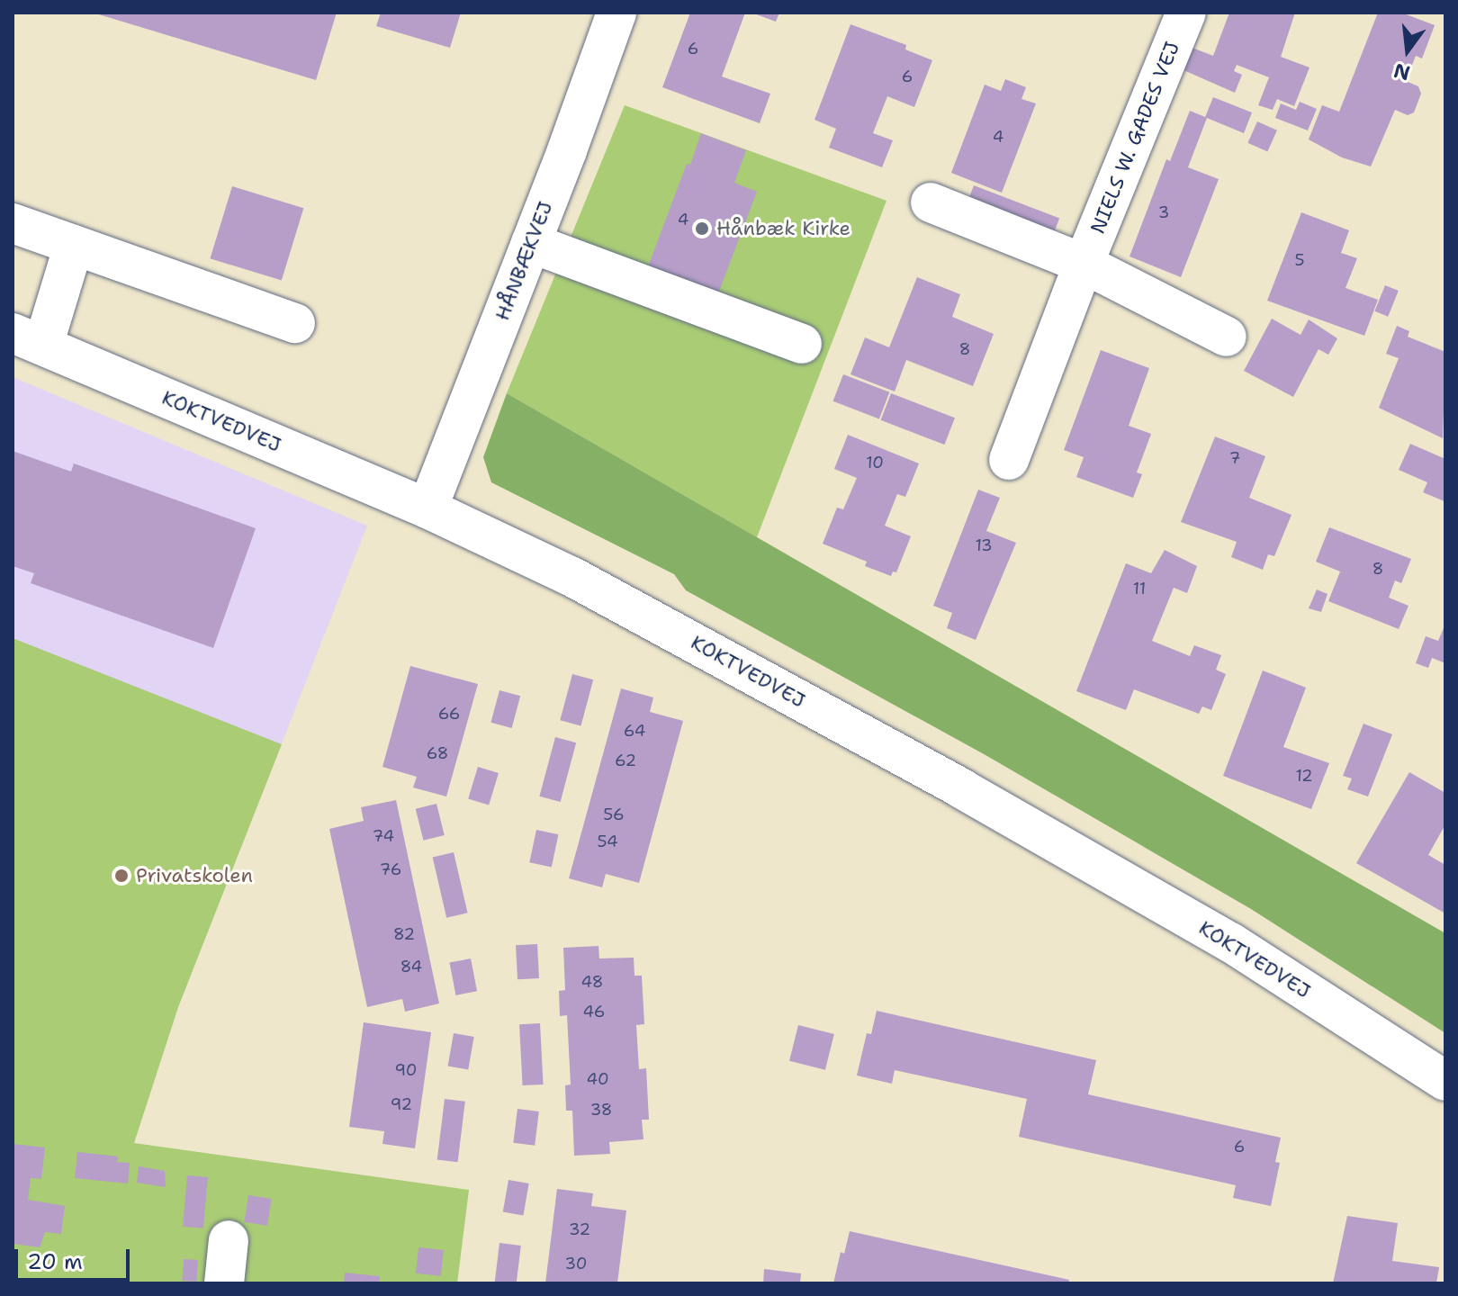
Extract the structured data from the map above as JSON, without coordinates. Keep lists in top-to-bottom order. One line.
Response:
{"streets":{"street":["NIELS W. GADES VEJ","HÅNBÆKVEJ","KOKTVEDVEJ"]},"crossings":[["HÅNBÆKVEJ","KOKTVEDVEJ"]],"places":["Hånbæk Kirke","Privatskolen"],"house_numbers":["6","6","4","3","4","5","8","7","10","13","8","11","66","64","68","62","12","56","74","54","76","82","84","48","46","90","40","92","38","6","32","30"],"scale_bar":"20 m","north":"bottom"}
